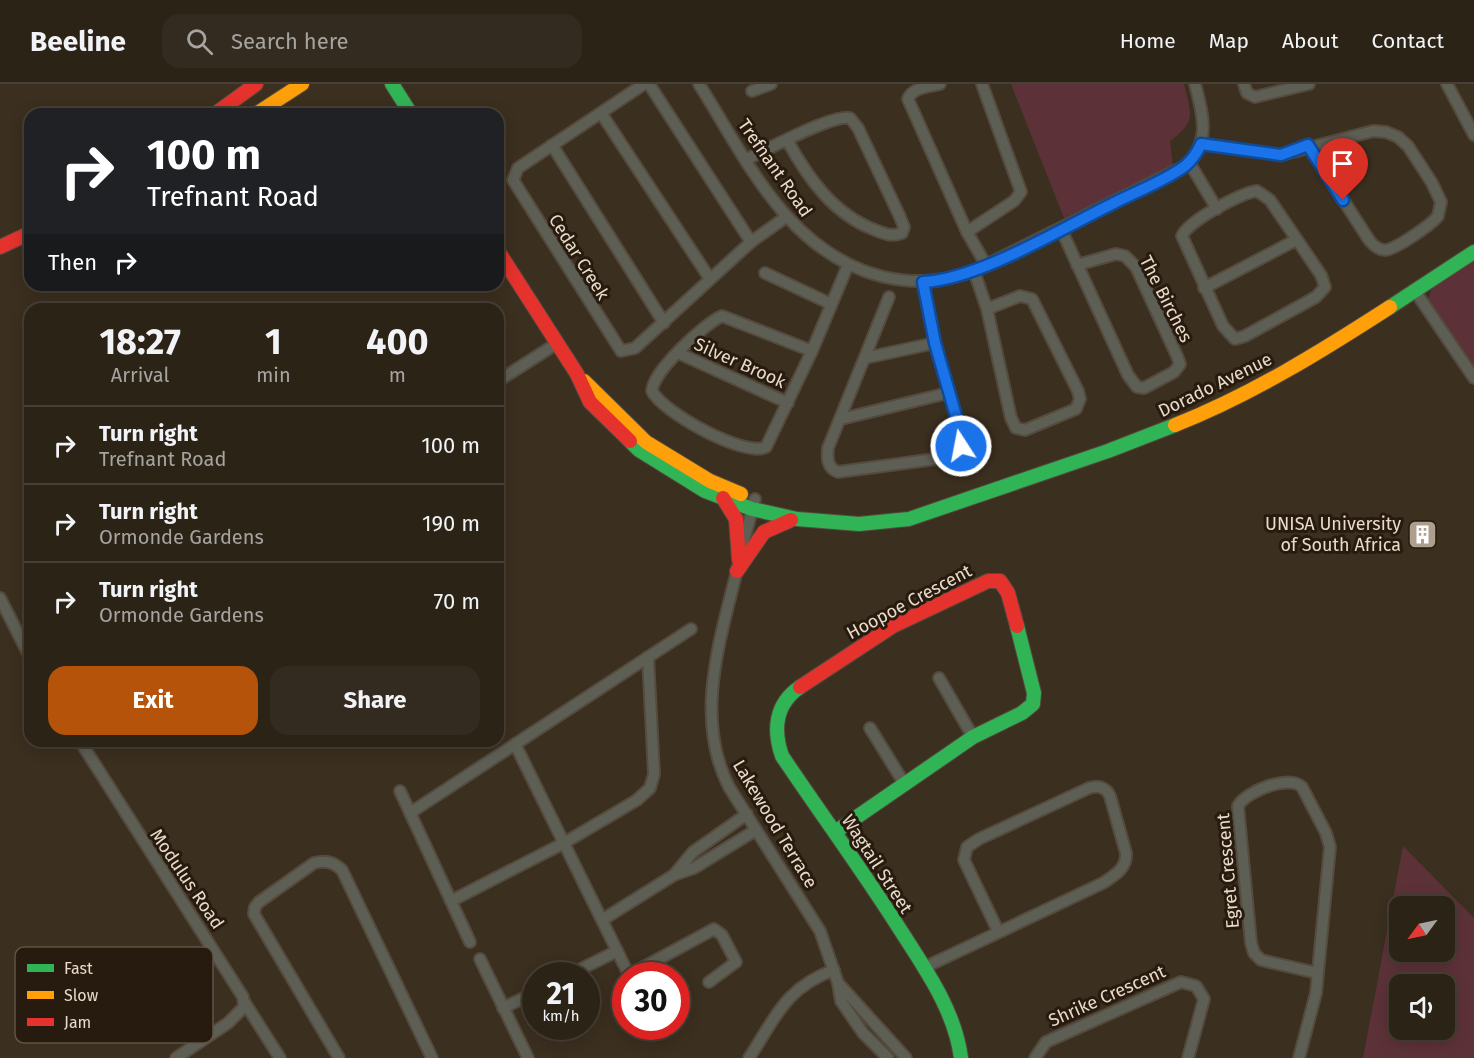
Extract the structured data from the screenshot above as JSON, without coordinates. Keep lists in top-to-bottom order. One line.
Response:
{"streets":{"street":["Trefnant Road","Cedar Creek","The Birches","Silver Brook","Dorado Avenue","Hoopoe Crescent","Lakewood Terrace","Wagtail Street","Egret Crescent","Modulus Road","Shrike Crescent"]},"crossings":[["Trefnant Road","Cedar Creek"],["Trefnant Road","The Birches"],["Trefnant Road","Silver Brook"],["Dorado Avenue","Lakewood Terrace"],["Hoopoe Crescent","Wagtail Street"]],"places":{"building":["UNISA University of South Africa"]},"legend":["Fast","Slow","Jam"],"north":"bottom left","page":{"header":"Beeline","search":"Search here","nav":["Home","Map","About","Contact"],"turn":["100 m","Trefnant Road"],"then":"Then","eta":["18:27","Arrival","1","min","400","m"],"list":[{"name":"Turn right","note":"Trefnant Road","value":"100 m"},{"name":"Turn right","note":"Ormonde Gardens","value":"190 m"},{"name":"Turn right","note":"Ormonde Gardens","value":"70 m"}],"buttons":["Exit","Share"],"speed":"21 km/h","limit":"30"}}
